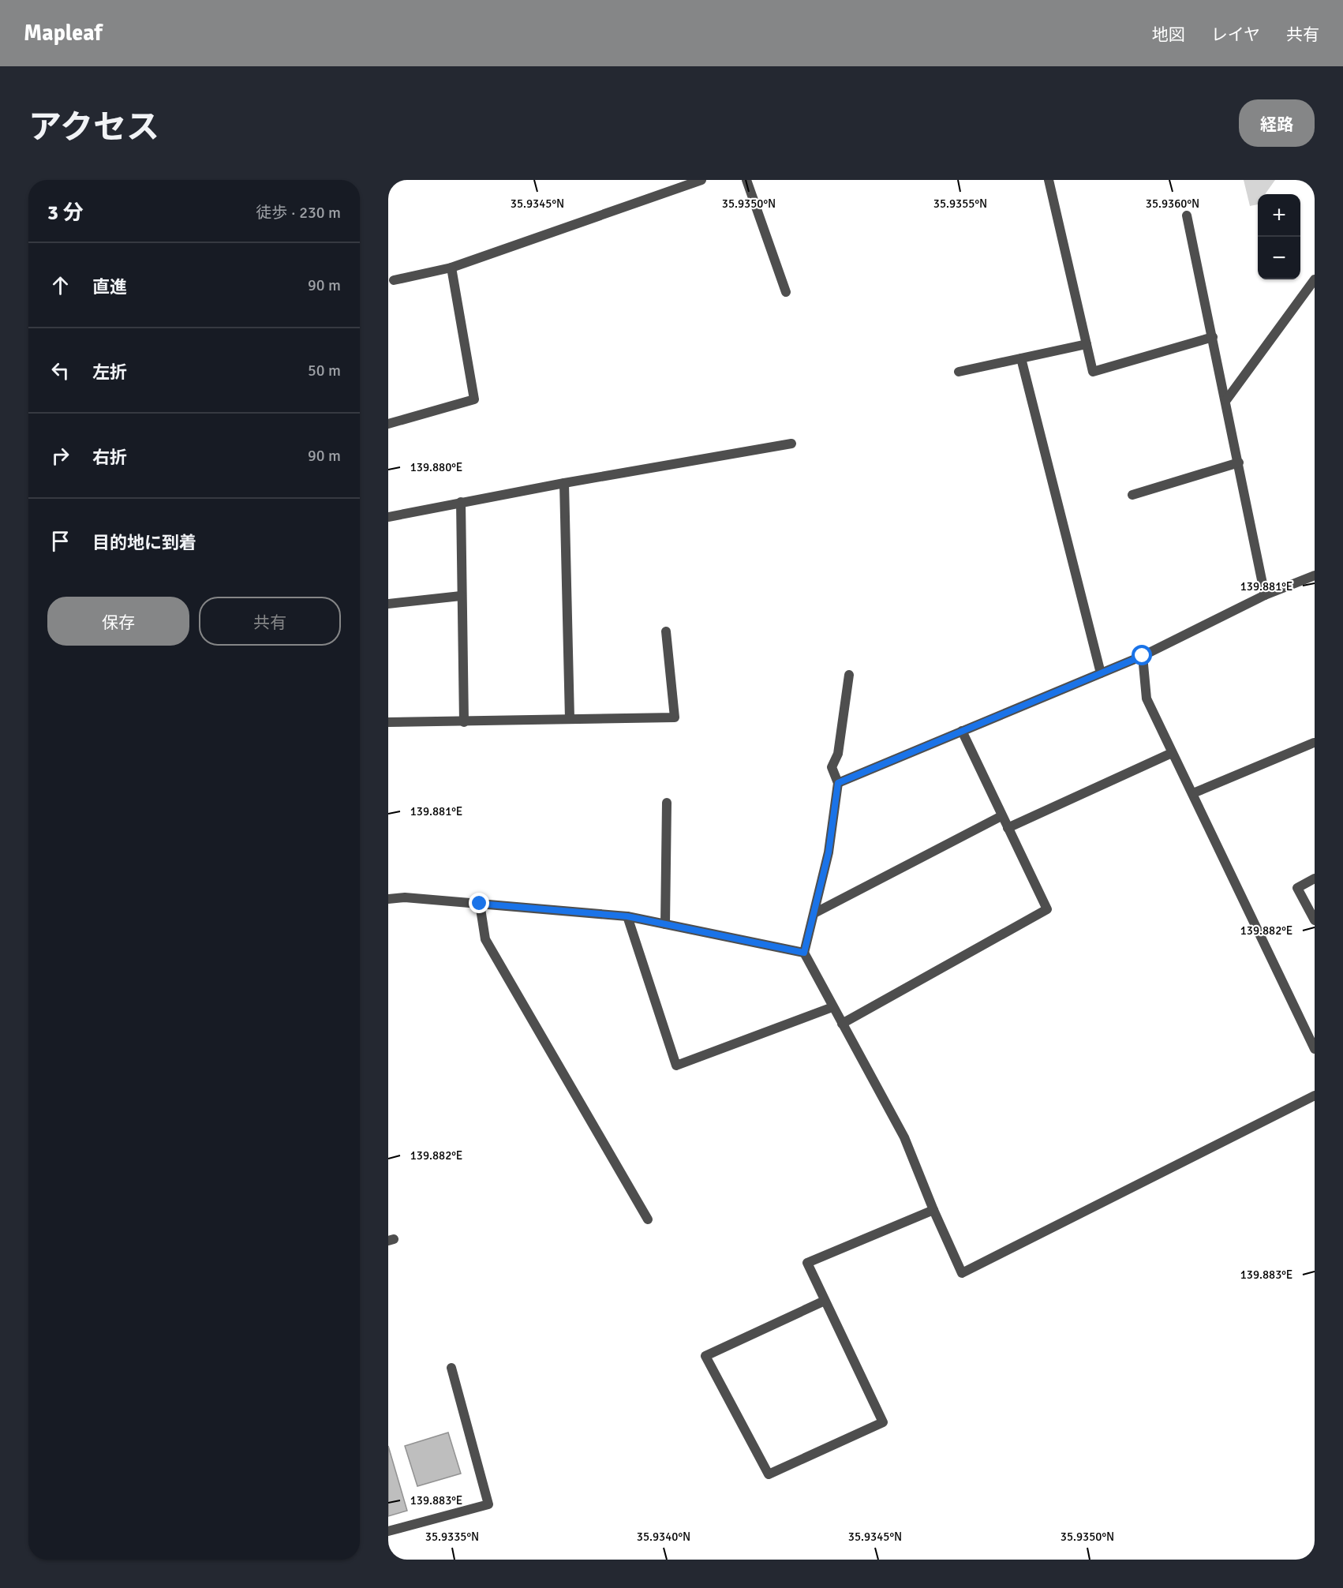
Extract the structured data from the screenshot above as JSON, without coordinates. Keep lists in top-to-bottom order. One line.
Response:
{"page":{"header":"Mapleaf","nav":["地図","レイヤ","共有"],"title":"アクセス","buttons":["経路",["保存","共有"]],"heading":["3 分","徒歩 · 230 m"],"map_buttons":["+","−"],"list":[["直進","90 m"],["左折","50 m"],["右折","90 m"],"目的地に到着"]},"coordinates":["35.9350°N","35.9355°N","35.9345°N","35.9360°N","139.880°E","139.881°E","139.882°E","139.883°E","35.9335°N","35.9340°N"]}
